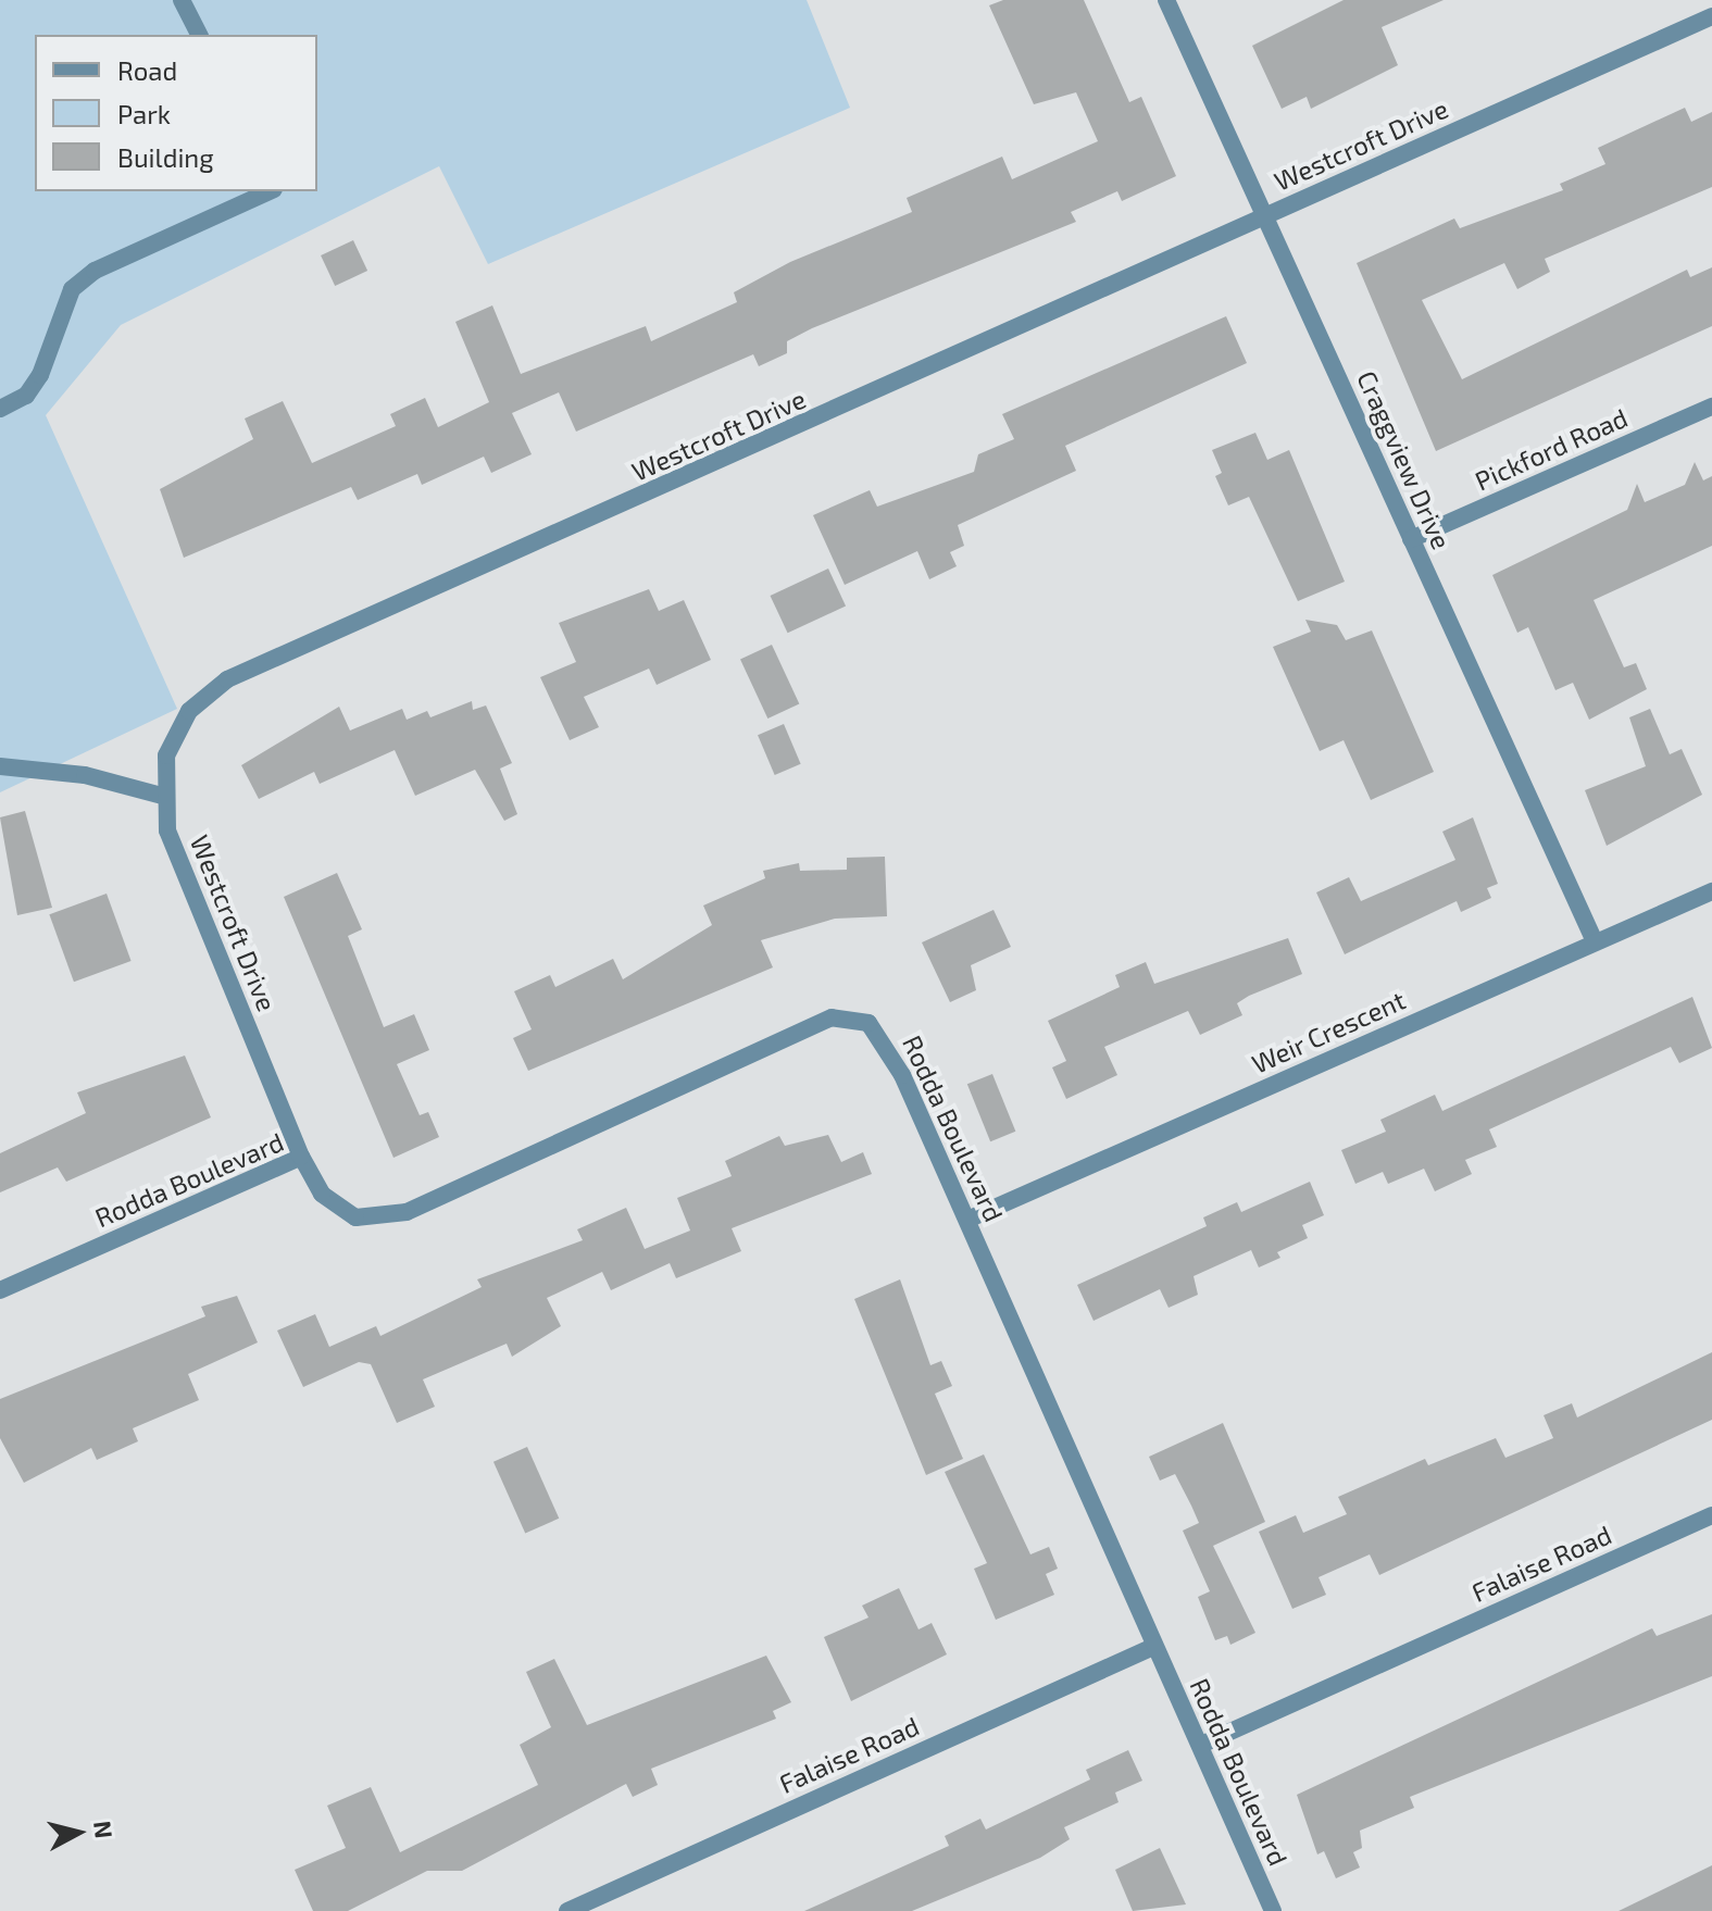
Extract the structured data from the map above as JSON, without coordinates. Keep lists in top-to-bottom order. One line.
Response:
{"streets":{"street":["Westcroft Drive","Pickford Road","Craggview Drive","Weir Crescent","Rodda Boulevard","Falaise Road"]},"crossings":[["Westcroft Drive","Craggview Drive"],["Westcroft Drive","Rodda Boulevard"],["Pickford Road","Craggview Drive"],["Craggview Drive","Weir Crescent"],["Weir Crescent","Rodda Boulevard"],["Rodda Boulevard","Falaise Road"]],"legend":["Road","Park","Building"],"north":"right"}
